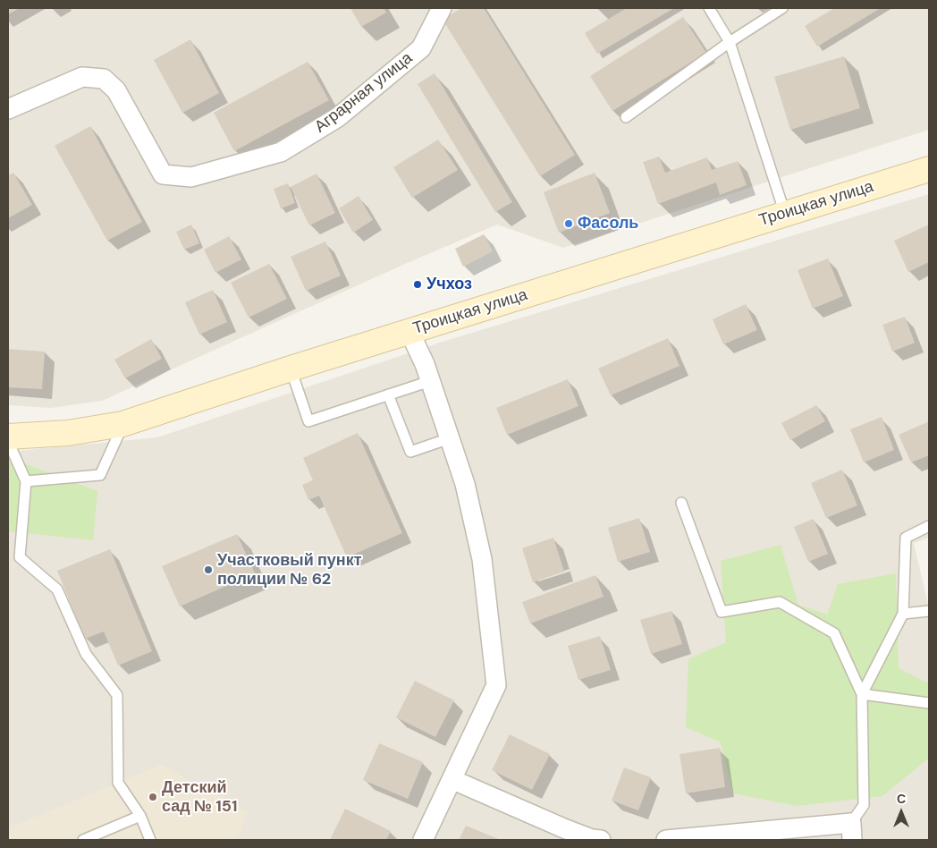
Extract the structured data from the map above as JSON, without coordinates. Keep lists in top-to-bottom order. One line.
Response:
{"streets":{"street":["Аграрная улица","Троицкая улица"]},"places":["Фасоль","Учхоз","Участковый пункт полиции № 62","Детский сад № 151"],"north":"top"}
